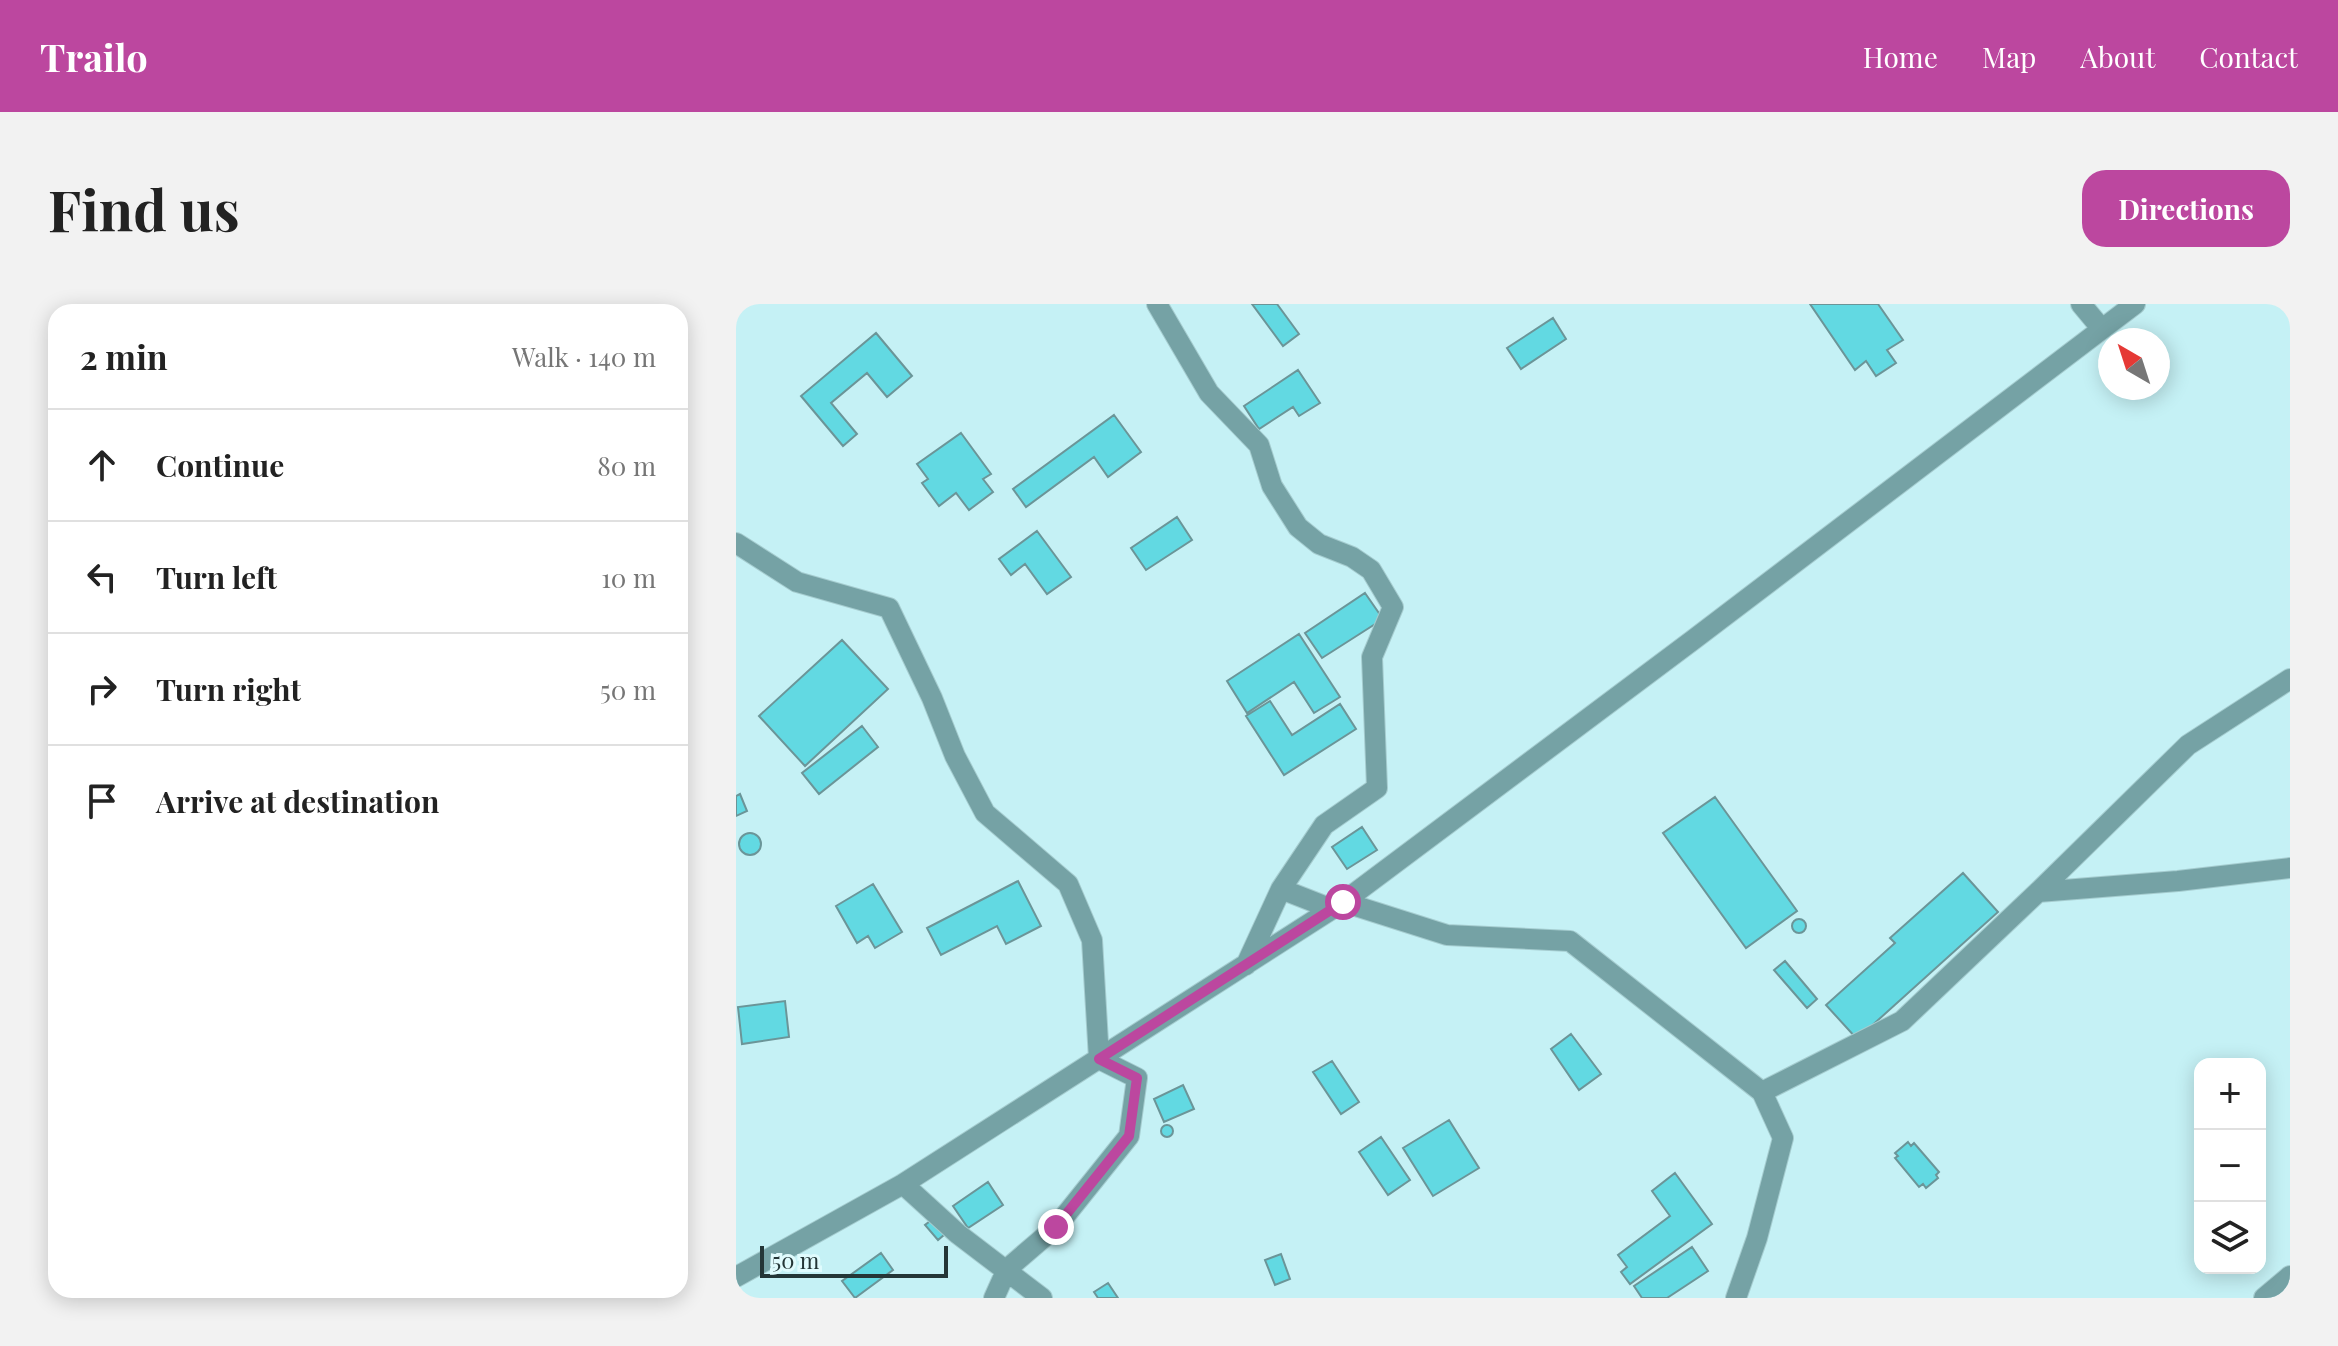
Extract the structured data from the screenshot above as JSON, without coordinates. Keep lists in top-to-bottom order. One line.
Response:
{"scale_bar":"50 m","north":"top left","page":{"header":"Trailo","nav":["Home","Map","About","Contact"],"buttons":"Directions","title":"Find us","heading":["2 min","Walk · 140 m"],"list":[["Continue","80 m"],["Turn left","10 m"],["Turn right","50 m"],"Arrive at destination"],"map_buttons":["+","−"],"scale":"50 m"}}
